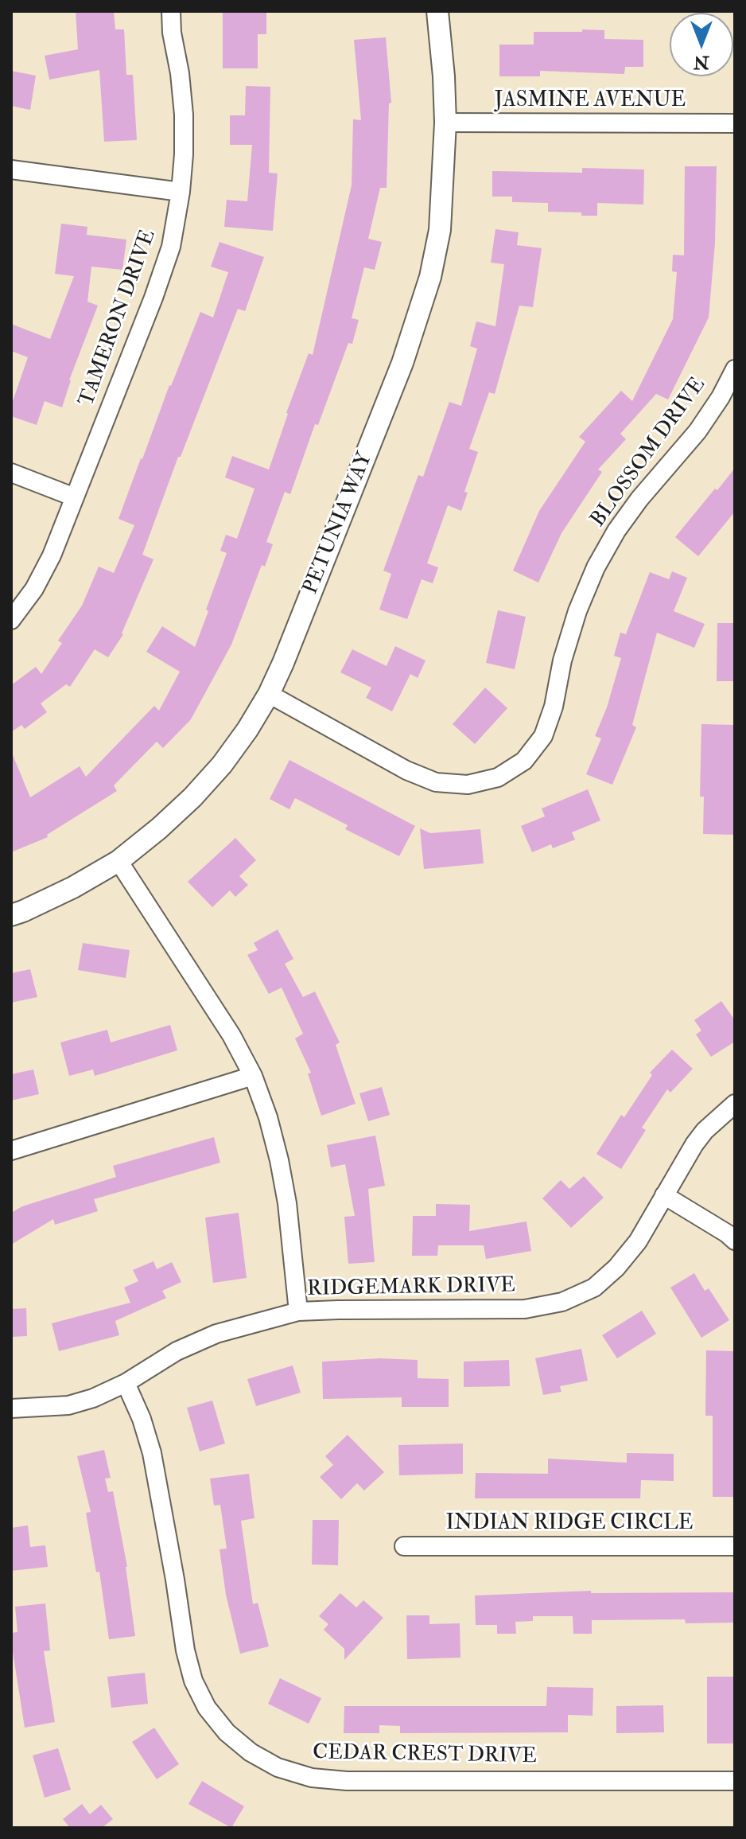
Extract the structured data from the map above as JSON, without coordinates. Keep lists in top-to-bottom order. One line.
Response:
{"streets":{"street":["JASMINE AVENUE","TAMERON DRIVE","BLOSSOM DRIVE","PETUNIA WAY","RIDGEMARK DRIVE","INDIAN RIDGE CIRCLE","CEDAR CREST DRIVE"]},"crossings":[["JASMINE AVENUE","PETUNIA WAY"],["BLOSSOM DRIVE","PETUNIA WAY"],["RIDGEMARK DRIVE","CEDAR CREST DRIVE"]],"north":"bottom"}
